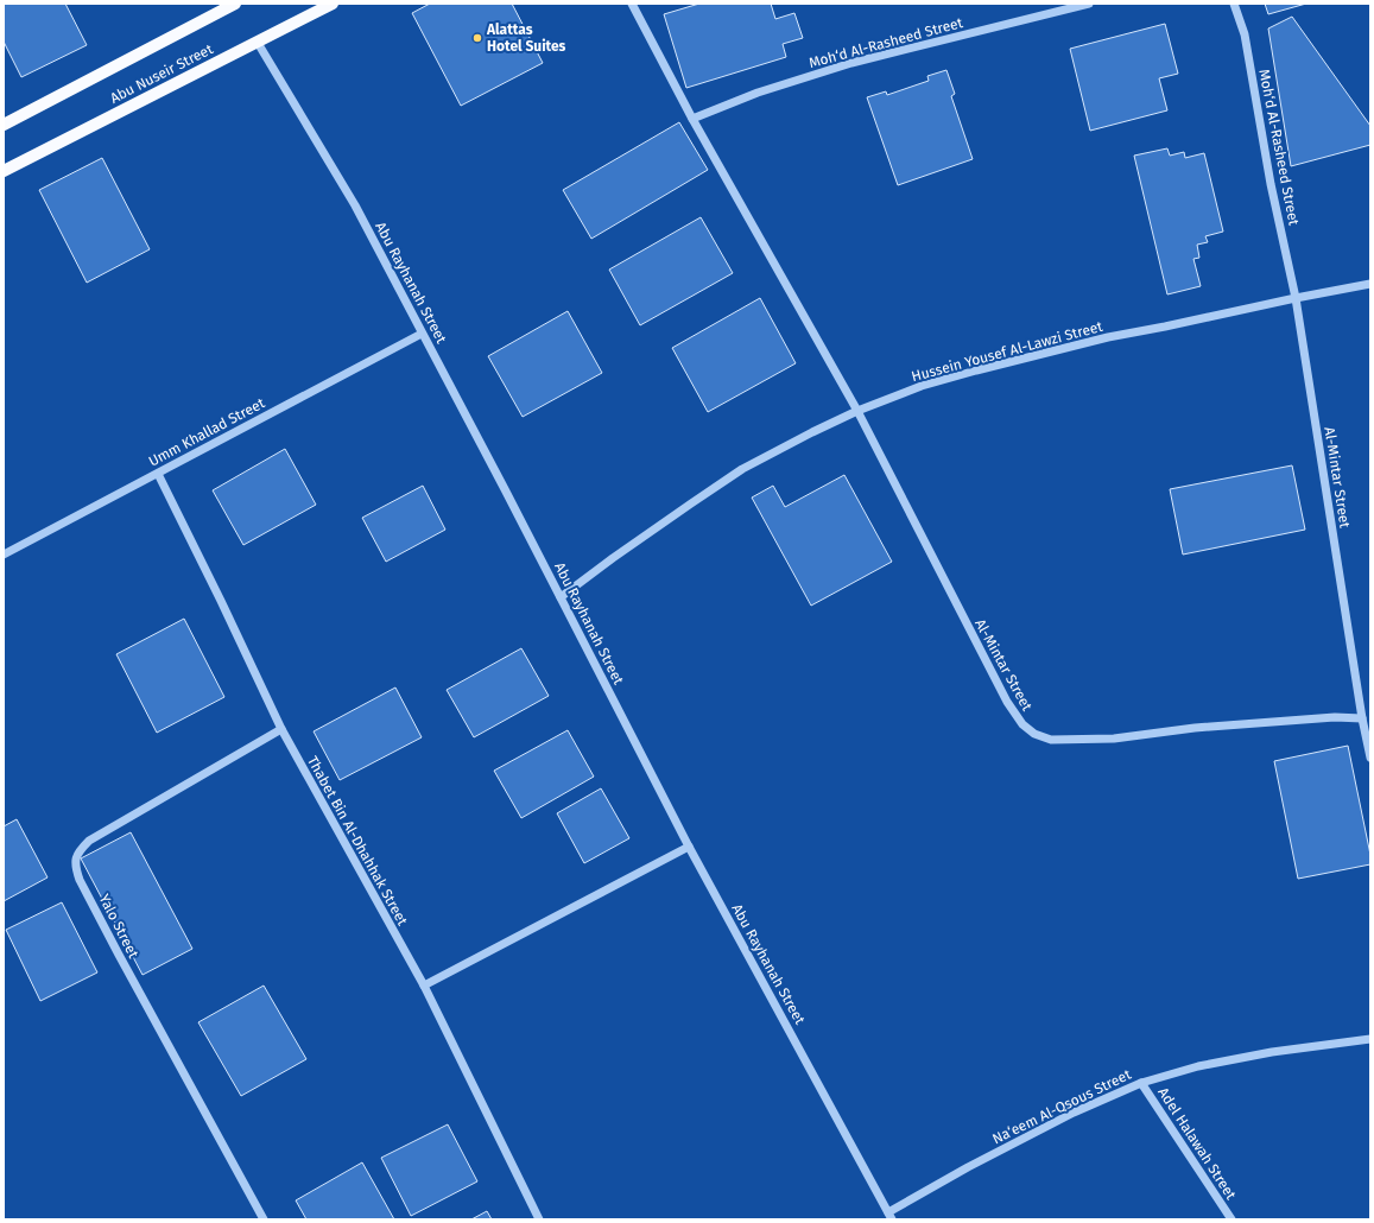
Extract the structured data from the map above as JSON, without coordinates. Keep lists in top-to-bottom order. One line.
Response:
{"streets":{"main road":["Abu Nuseir Street"],"street":["Moh‘d Al-Rasheed Street","Abu Rayhanah Street","Hussein Yousef Al-Lawzi Street","Umm Khallad Street","Al-Mintar Street","Thabet Bin Al-Dhahhak Street","Yalo Street","Na‘eem Al-Qsous Street","Adel Halawah Street"]},"crossings":[["Moh‘d Al-Rasheed Street","Hussein Yousef Al-Lawzi Street"],["Moh‘d Al-Rasheed Street","Al-Mintar Street"],["Abu Nuseir Street","Abu Rayhanah Street"],["Abu Rayhanah Street","Hussein Yousef Al-Lawzi Street"],["Abu Rayhanah Street","Umm Khallad Street"],["Abu Rayhanah Street","Na‘eem Al-Qsous Street"],["Hussein Yousef Al-Lawzi Street","Al-Mintar Street"],["Umm Khallad Street","Thabet Bin Al-Dhahhak Street"],["Thabet Bin Al-Dhahhak Street","Yalo Street"],["Na‘eem Al-Qsous Street","Adel Halawah Street"]],"places":["Alattas Hotel Suites"]}
